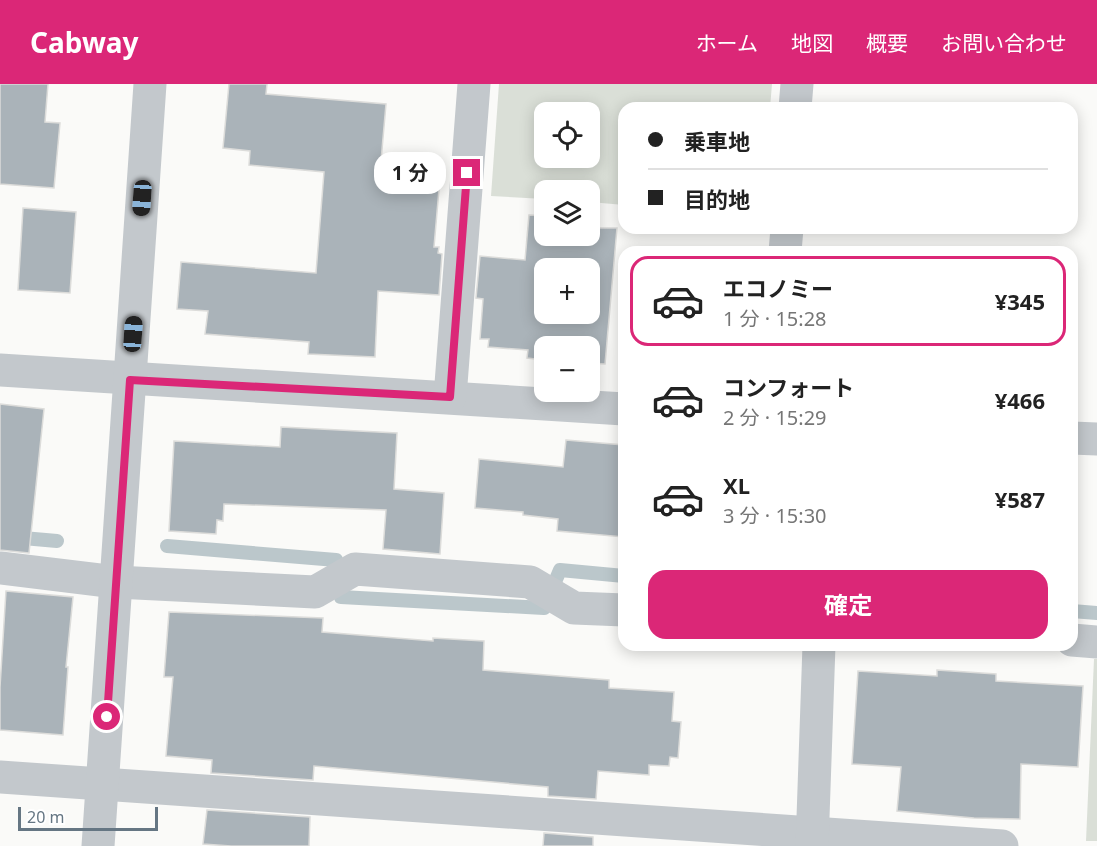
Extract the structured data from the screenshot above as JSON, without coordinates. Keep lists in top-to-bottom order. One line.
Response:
{"scale_bar":"20 m","page":{"header":"Cabway","nav":["ホーム","地図","概要","お問い合わせ"],"map_buttons":["+","−"],"banner":["乗車地","目的地"],"bubble":"1 分","list":[{"name":"エコノミー","note":"1 分 · 15:28","value":"¥345"},{"name":"コンフォート","note":"2 分 · 15:29","value":"¥466"},{"name":"XL","note":"3 分 · 15:30","value":"¥587"}],"buttons":"確定","scale":"20 m"}}
